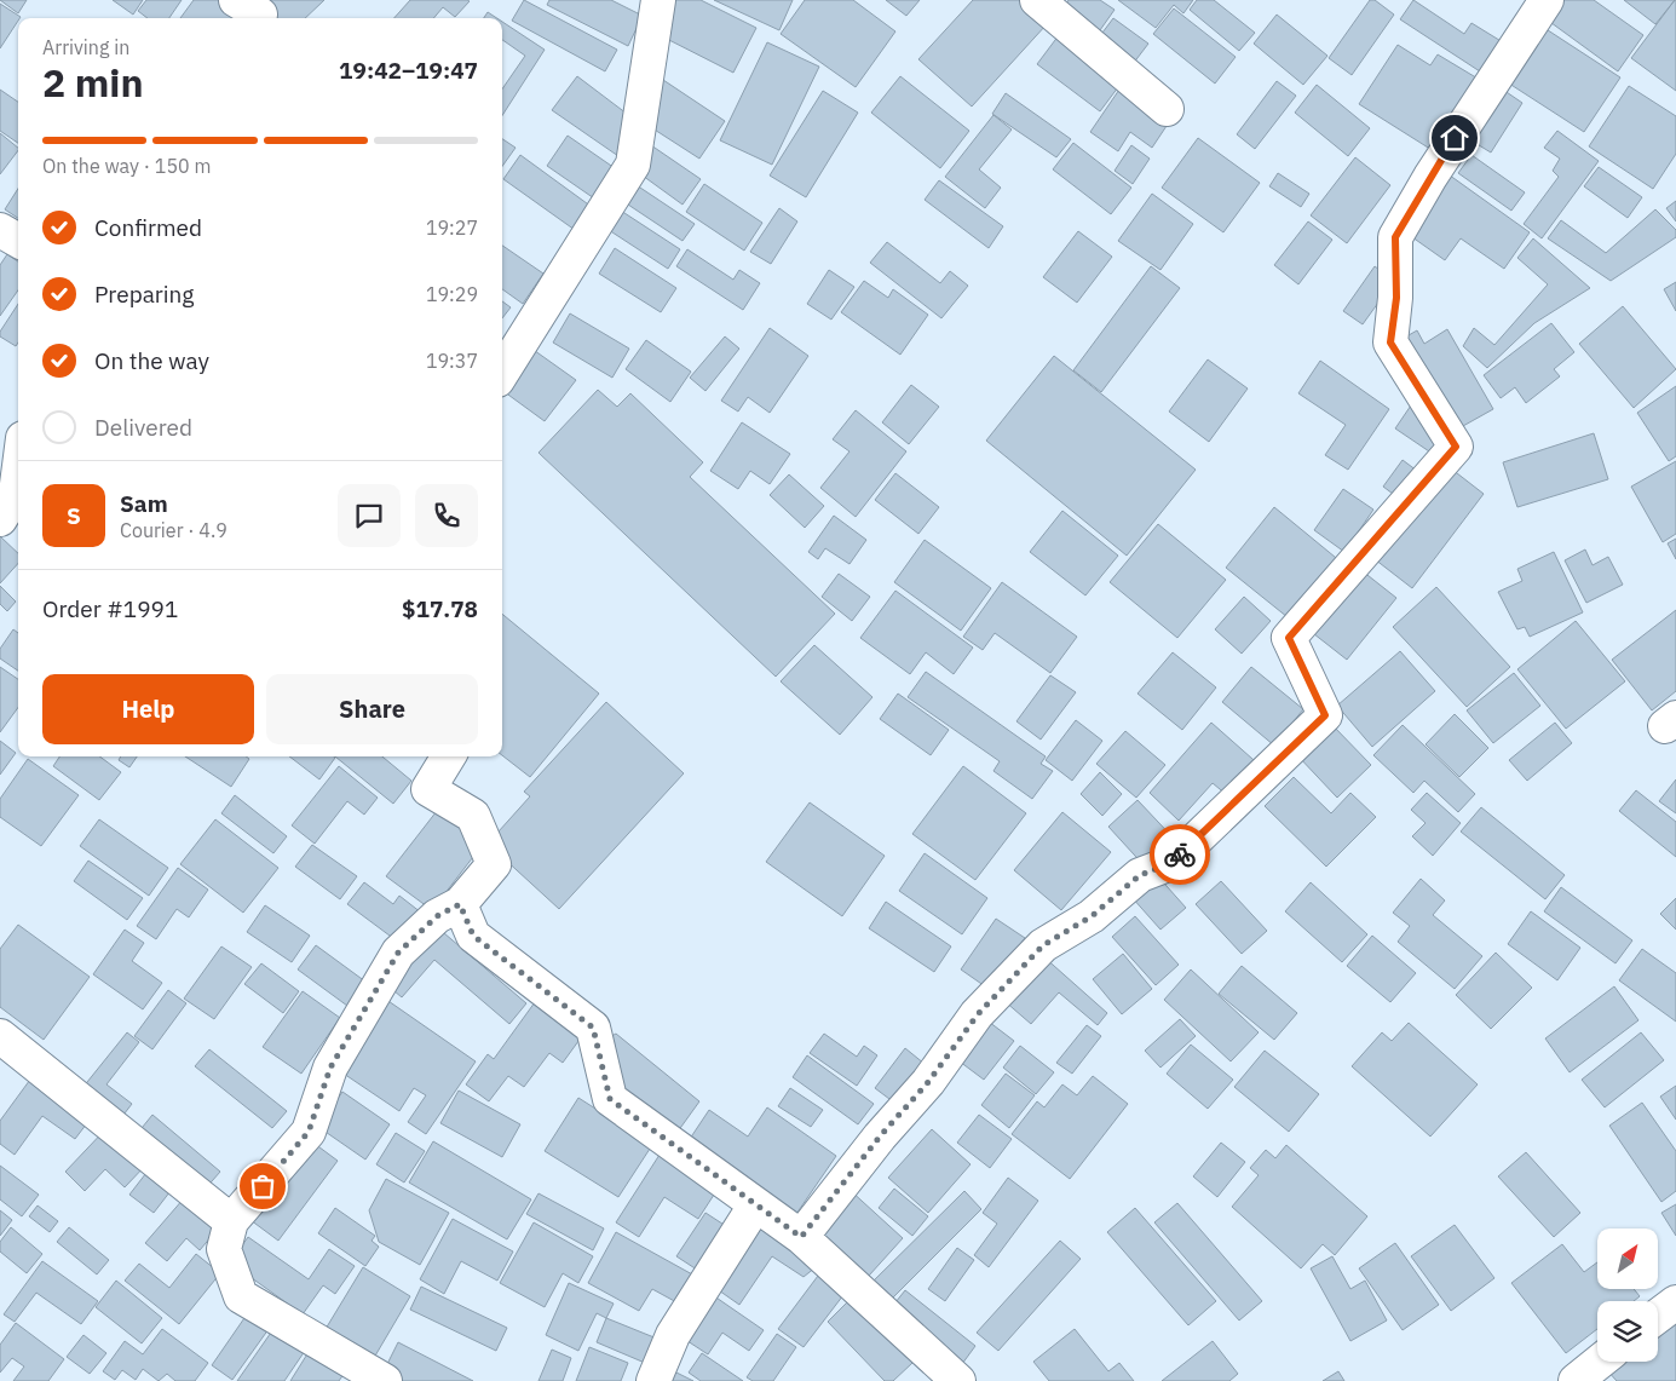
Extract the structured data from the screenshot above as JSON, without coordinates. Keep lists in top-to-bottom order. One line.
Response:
{"north":"top right","page":{"heading":["2 min","Arriving in","19:42–19:47"],"panel":["Sam","Courier · 4.9","Order #1991","$17.78"],"bar":"On the way · 150 m","list":[["Confirmed","19:27"],["Preparing","19:29"],["On the way","19:37"],"Delivered"],"round":"S","buttons":["Help","Share"]}}
